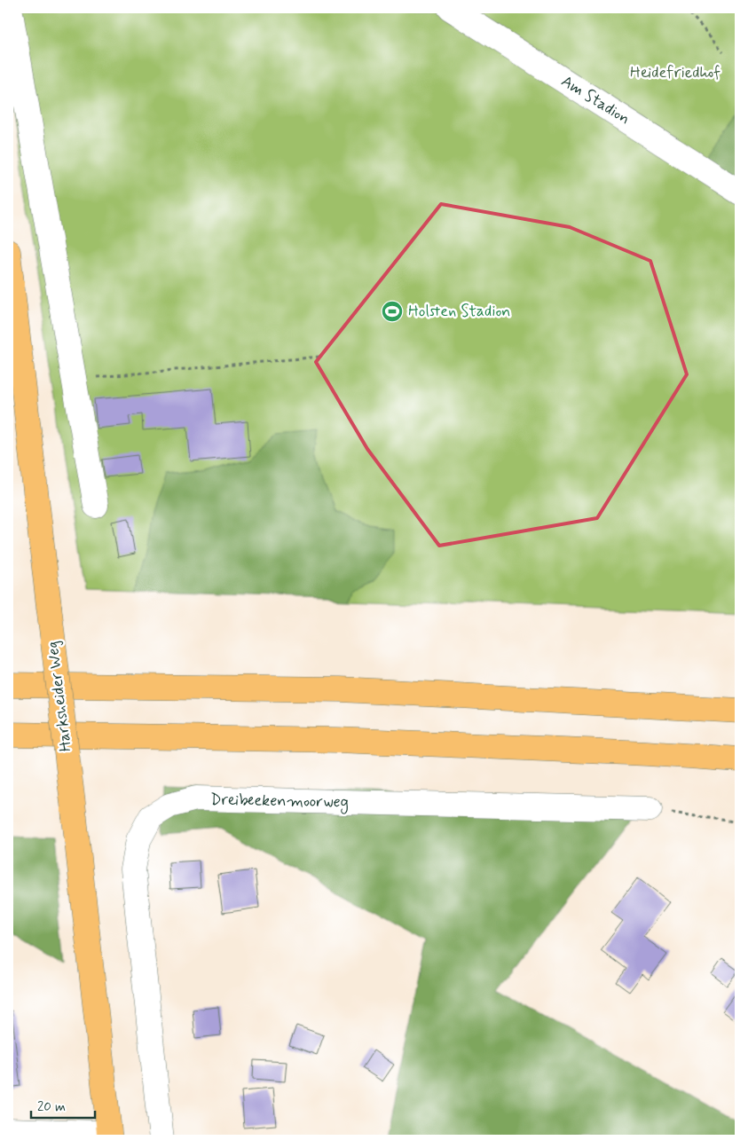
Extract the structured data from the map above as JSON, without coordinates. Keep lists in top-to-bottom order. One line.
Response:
{"streets":{"main road":["Harksheider Weg"],"street":["Am Stadion","Dreibeekenmoorweg"]},"parks":["Heidefriedhof"],"places":{"sports":["Holsten Stadion"]},"scale_bar":"20 m"}
